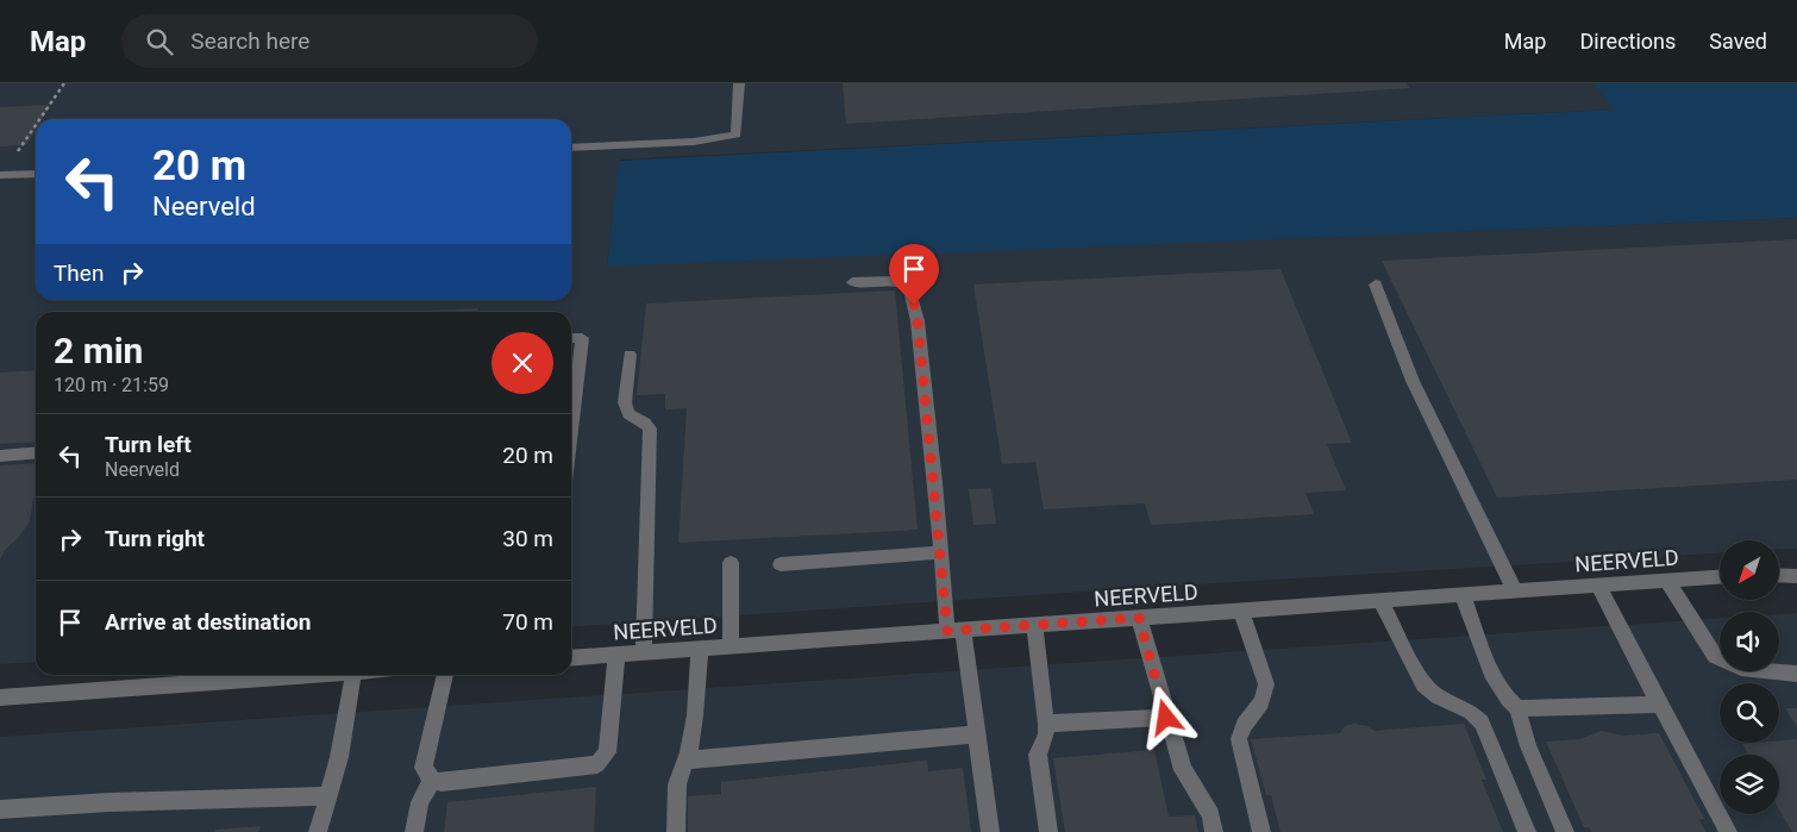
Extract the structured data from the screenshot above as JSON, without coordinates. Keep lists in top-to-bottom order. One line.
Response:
{"streets":{"street":["NEERVELD"]},"north":"bottom left","page":{"header":"Map","search":"Search here","nav":["Map","Directions","Saved"],"turn":["20 m","Neerveld"],"then":"Then","heading":["2 min","120 m · 21:59"],"list":[{"name":"Turn left","note":"Neerveld","value":"20 m"},{"name":"Turn right","value":"30 m"},{"name":"Arrive at destination","value":"70 m"}]}}
